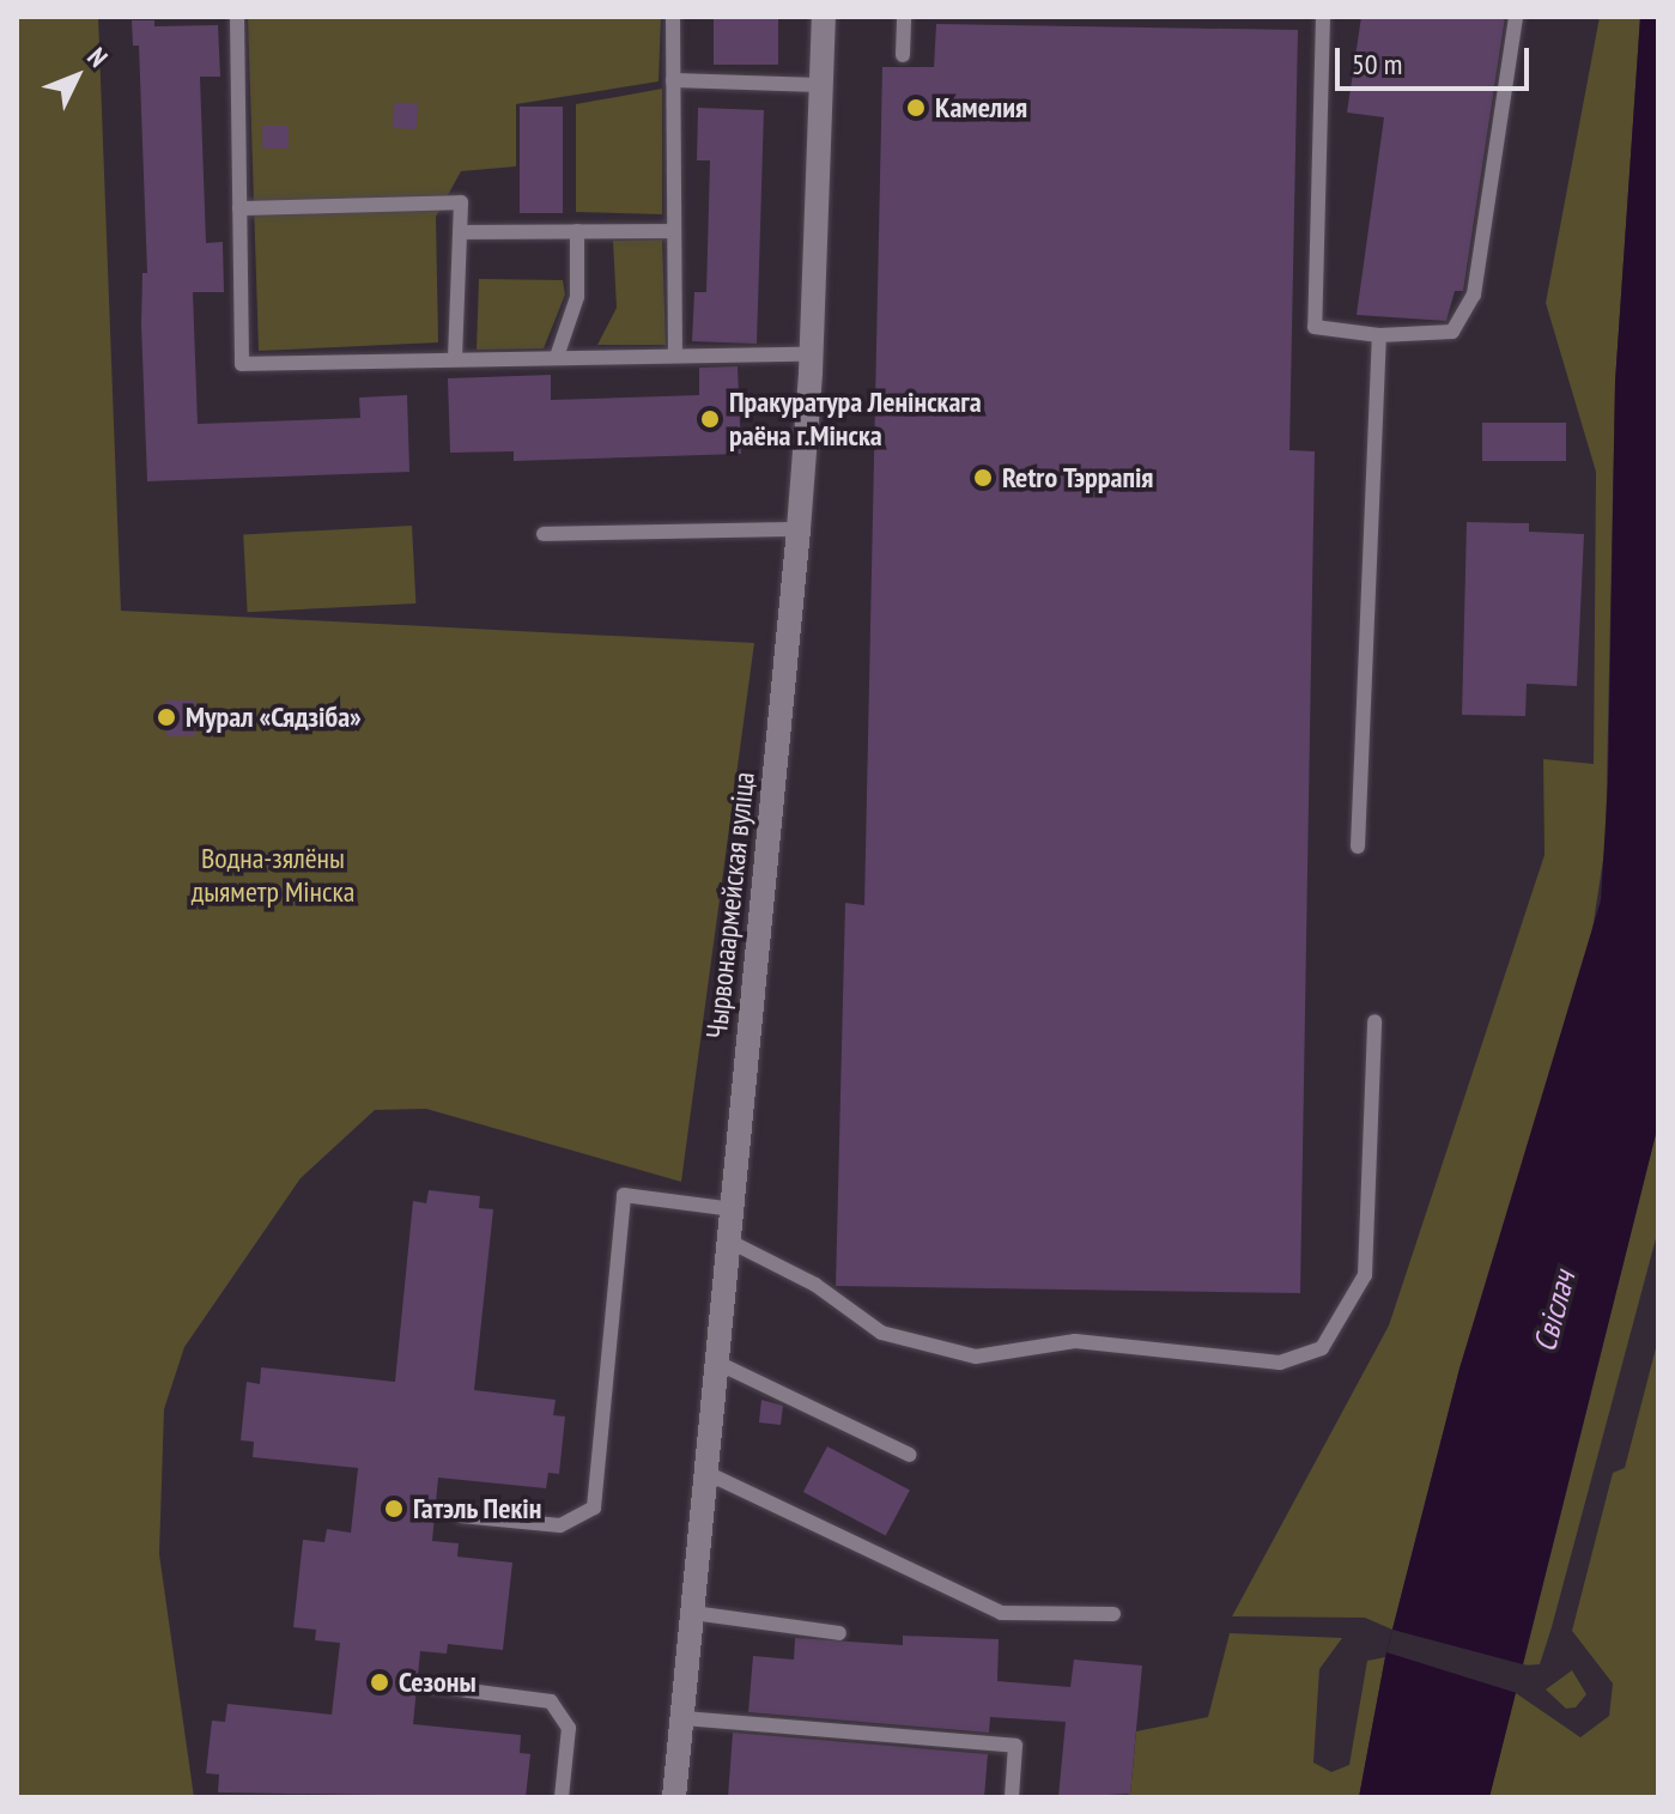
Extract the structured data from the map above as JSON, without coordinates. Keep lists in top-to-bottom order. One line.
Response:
{"streets":{"street":["Чырвонаармейская вуліца"]},"water":["Свіслач"],"parks":["Водна-зялёны дыяметр Мінска"],"places":["Камелия","Пракуратура Ленінскага раёна г.Мінска","Retro Тэррапія","Мурал «Сядзіба»","Гатэль Пекін","Сезоны"],"scale_bar":"50 m","north":"top right"}
